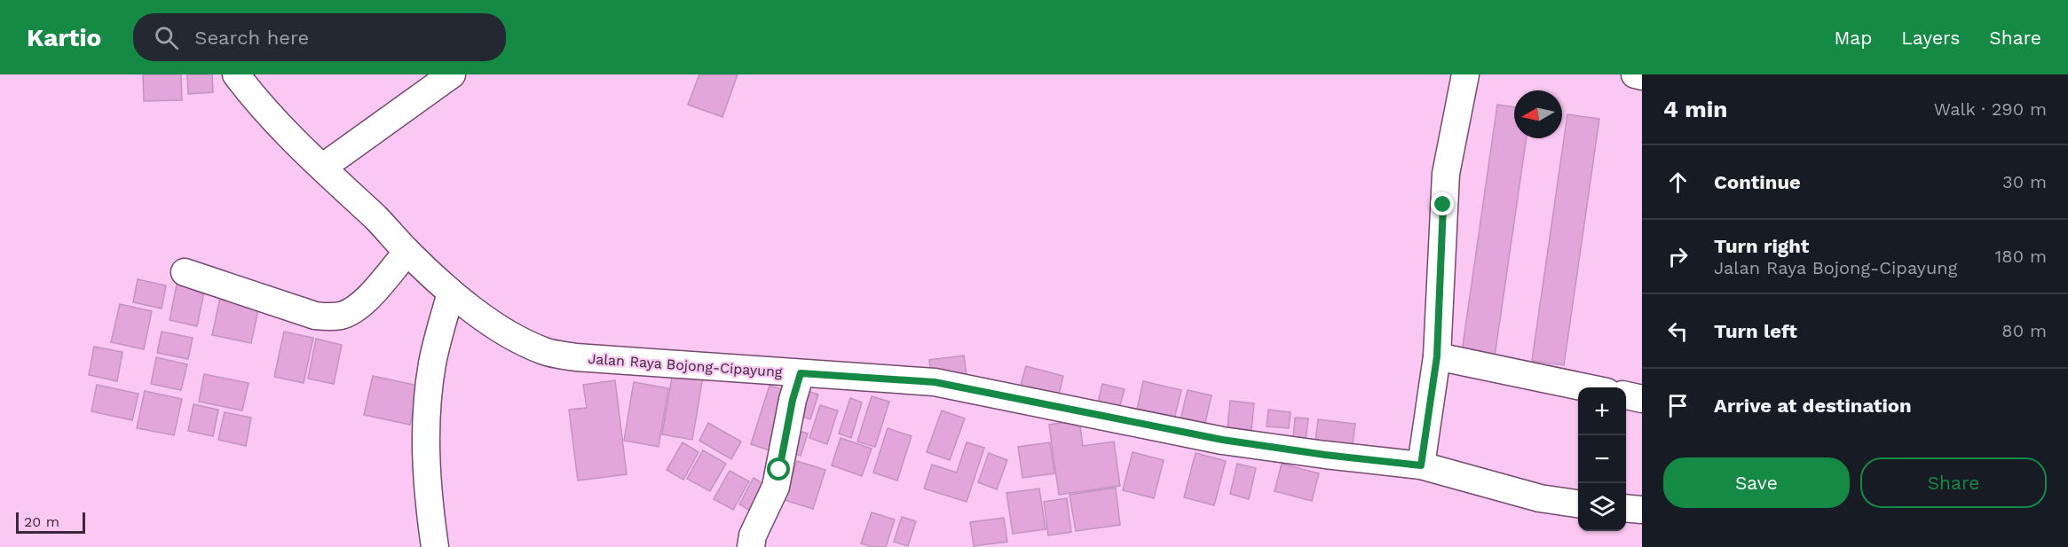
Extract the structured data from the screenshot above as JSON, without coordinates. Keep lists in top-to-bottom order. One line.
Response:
{"streets":{"street":["Jalan Raya Bojong-Cipayung"]},"scale_bar":"20 m","north":"left","page":{"header":"Kartio","search":"Search here","nav":["Map","Layers","Share"],"heading":["4 min","Walk · 290 m"],"list":[["Continue","30 m"],["Turn right","Jalan Raya Bojong-Cipayung","180 m"],["Turn left","80 m"],"Arrive at destination"],"map_buttons":["+","−"],"buttons":["Save","Share"],"scale":"20 m"}}
